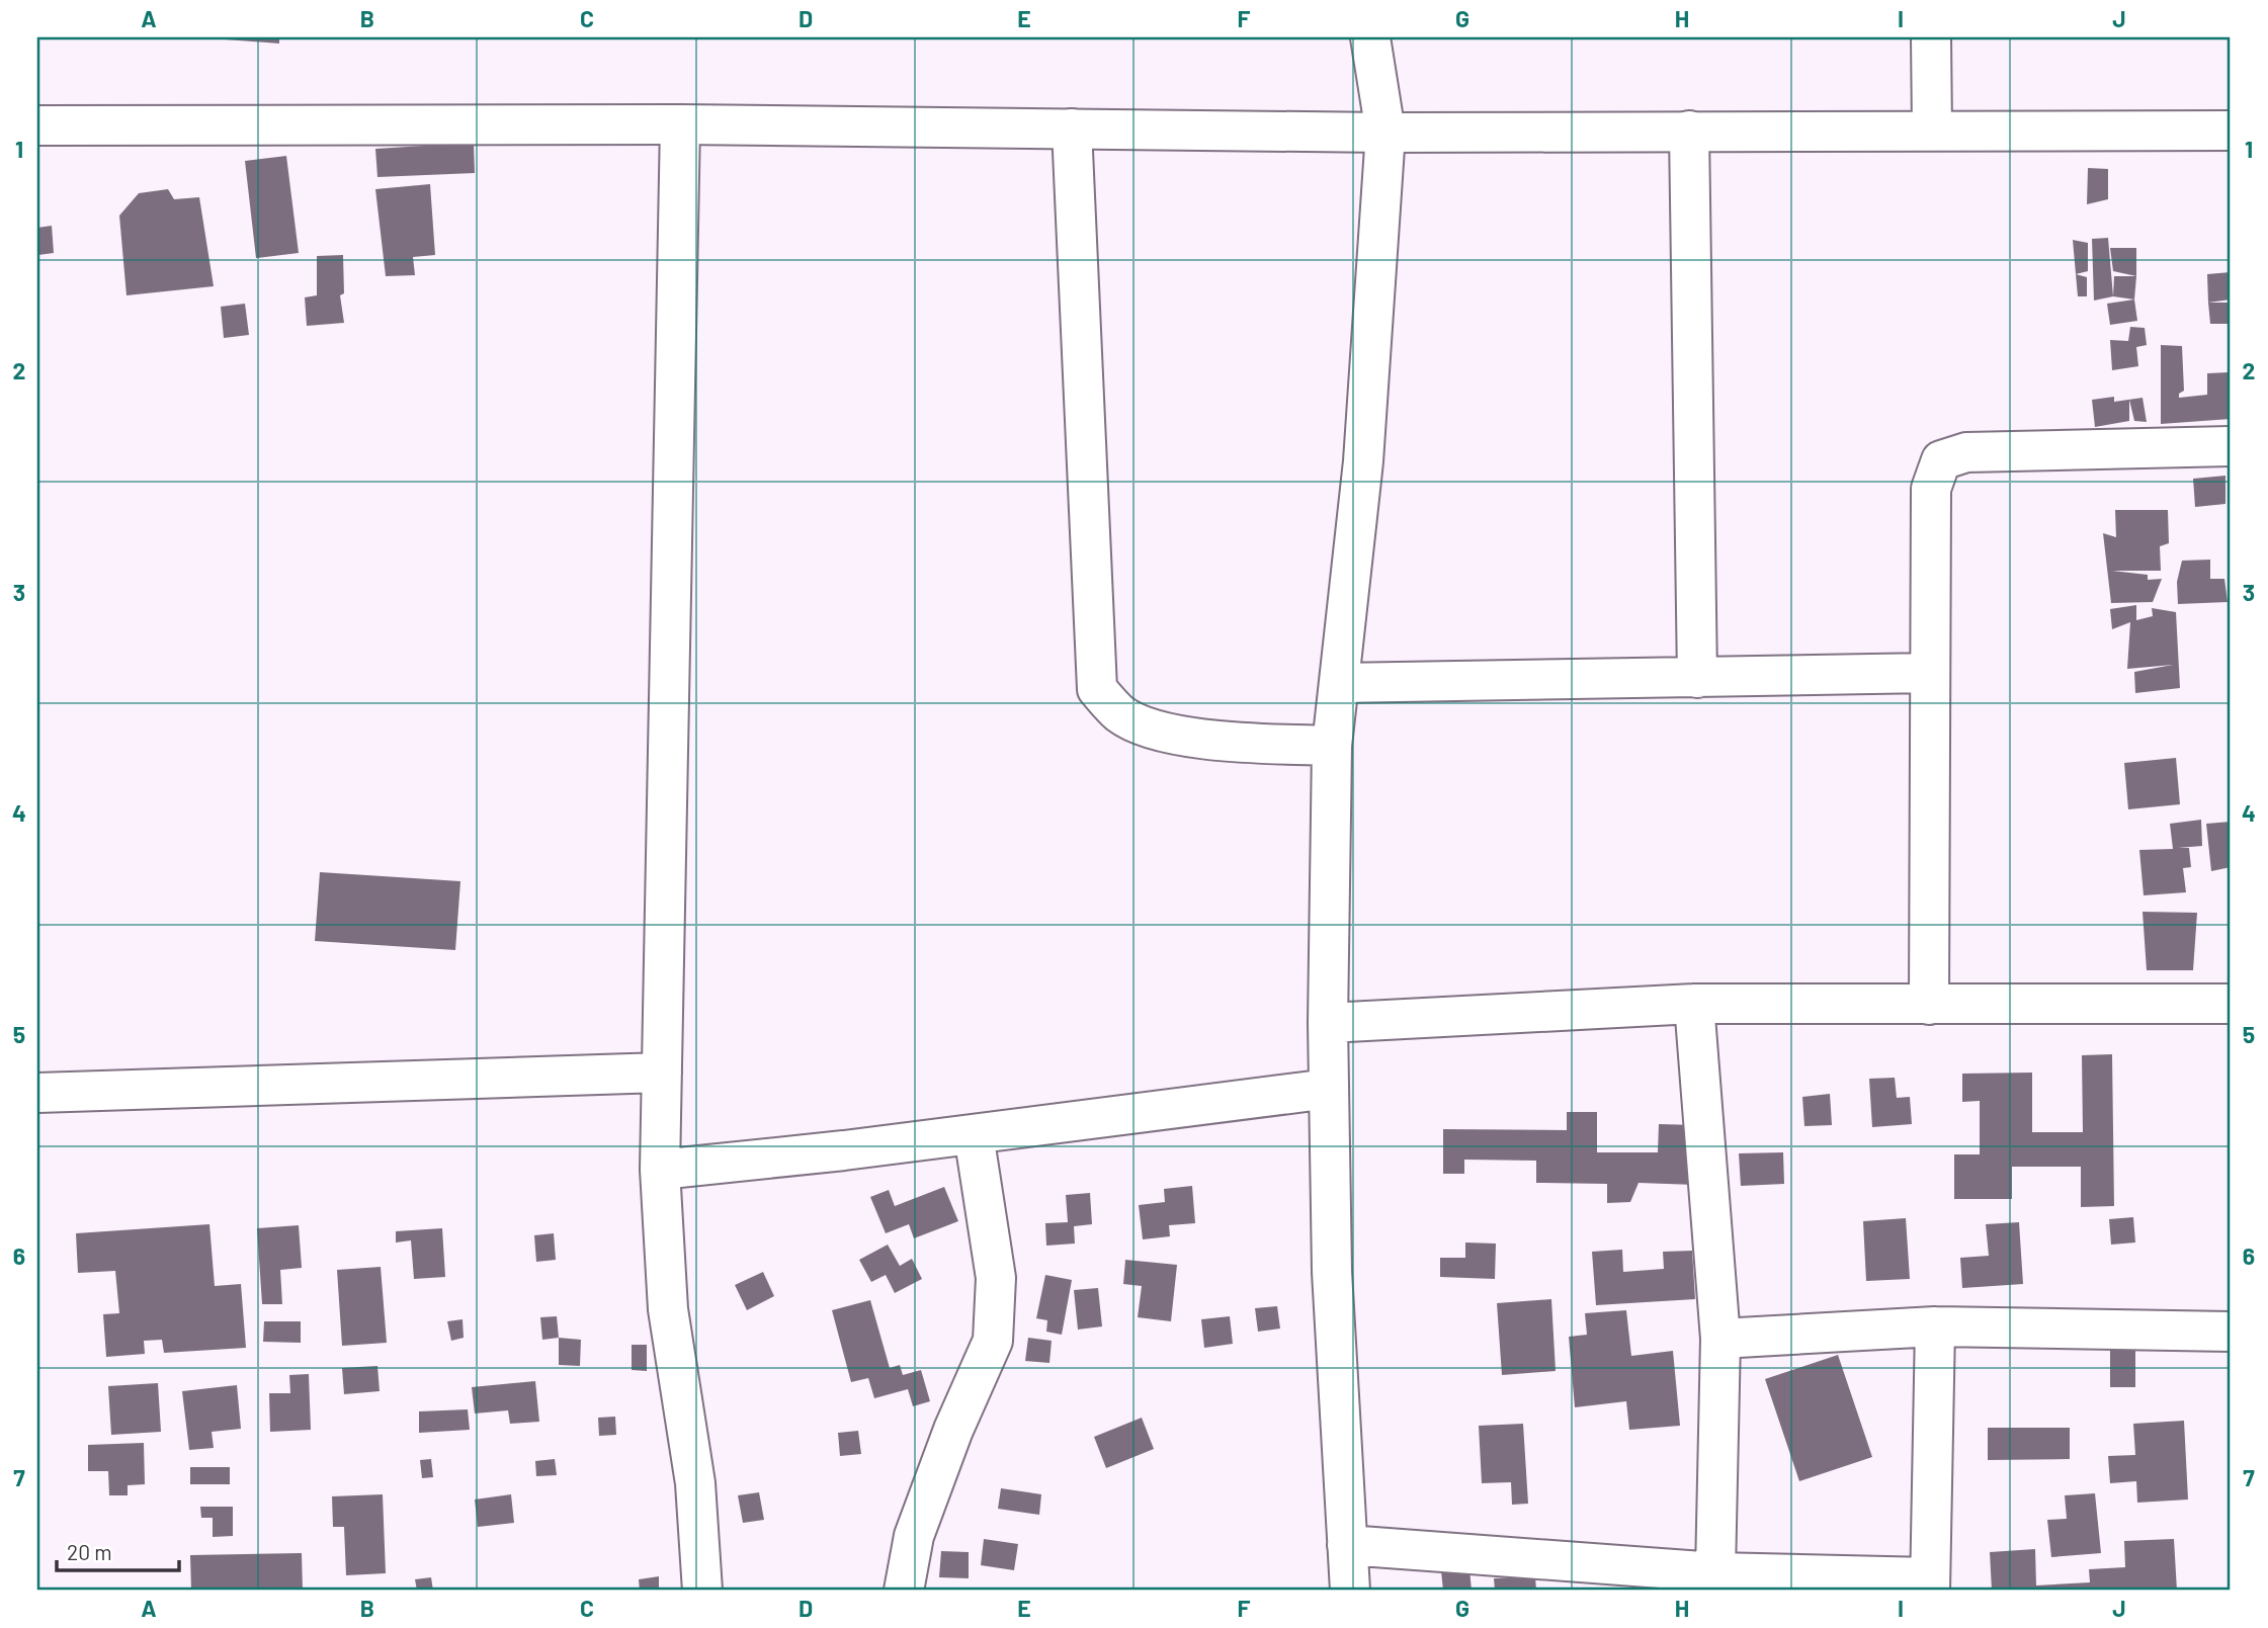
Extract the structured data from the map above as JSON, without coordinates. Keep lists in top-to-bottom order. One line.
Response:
{"scale_bar":"20 m","grid":{"columns":["A","B","C","D","E","F","G","H","I","J"],"rows":["1","2","3","4","5","6","7"]}}
